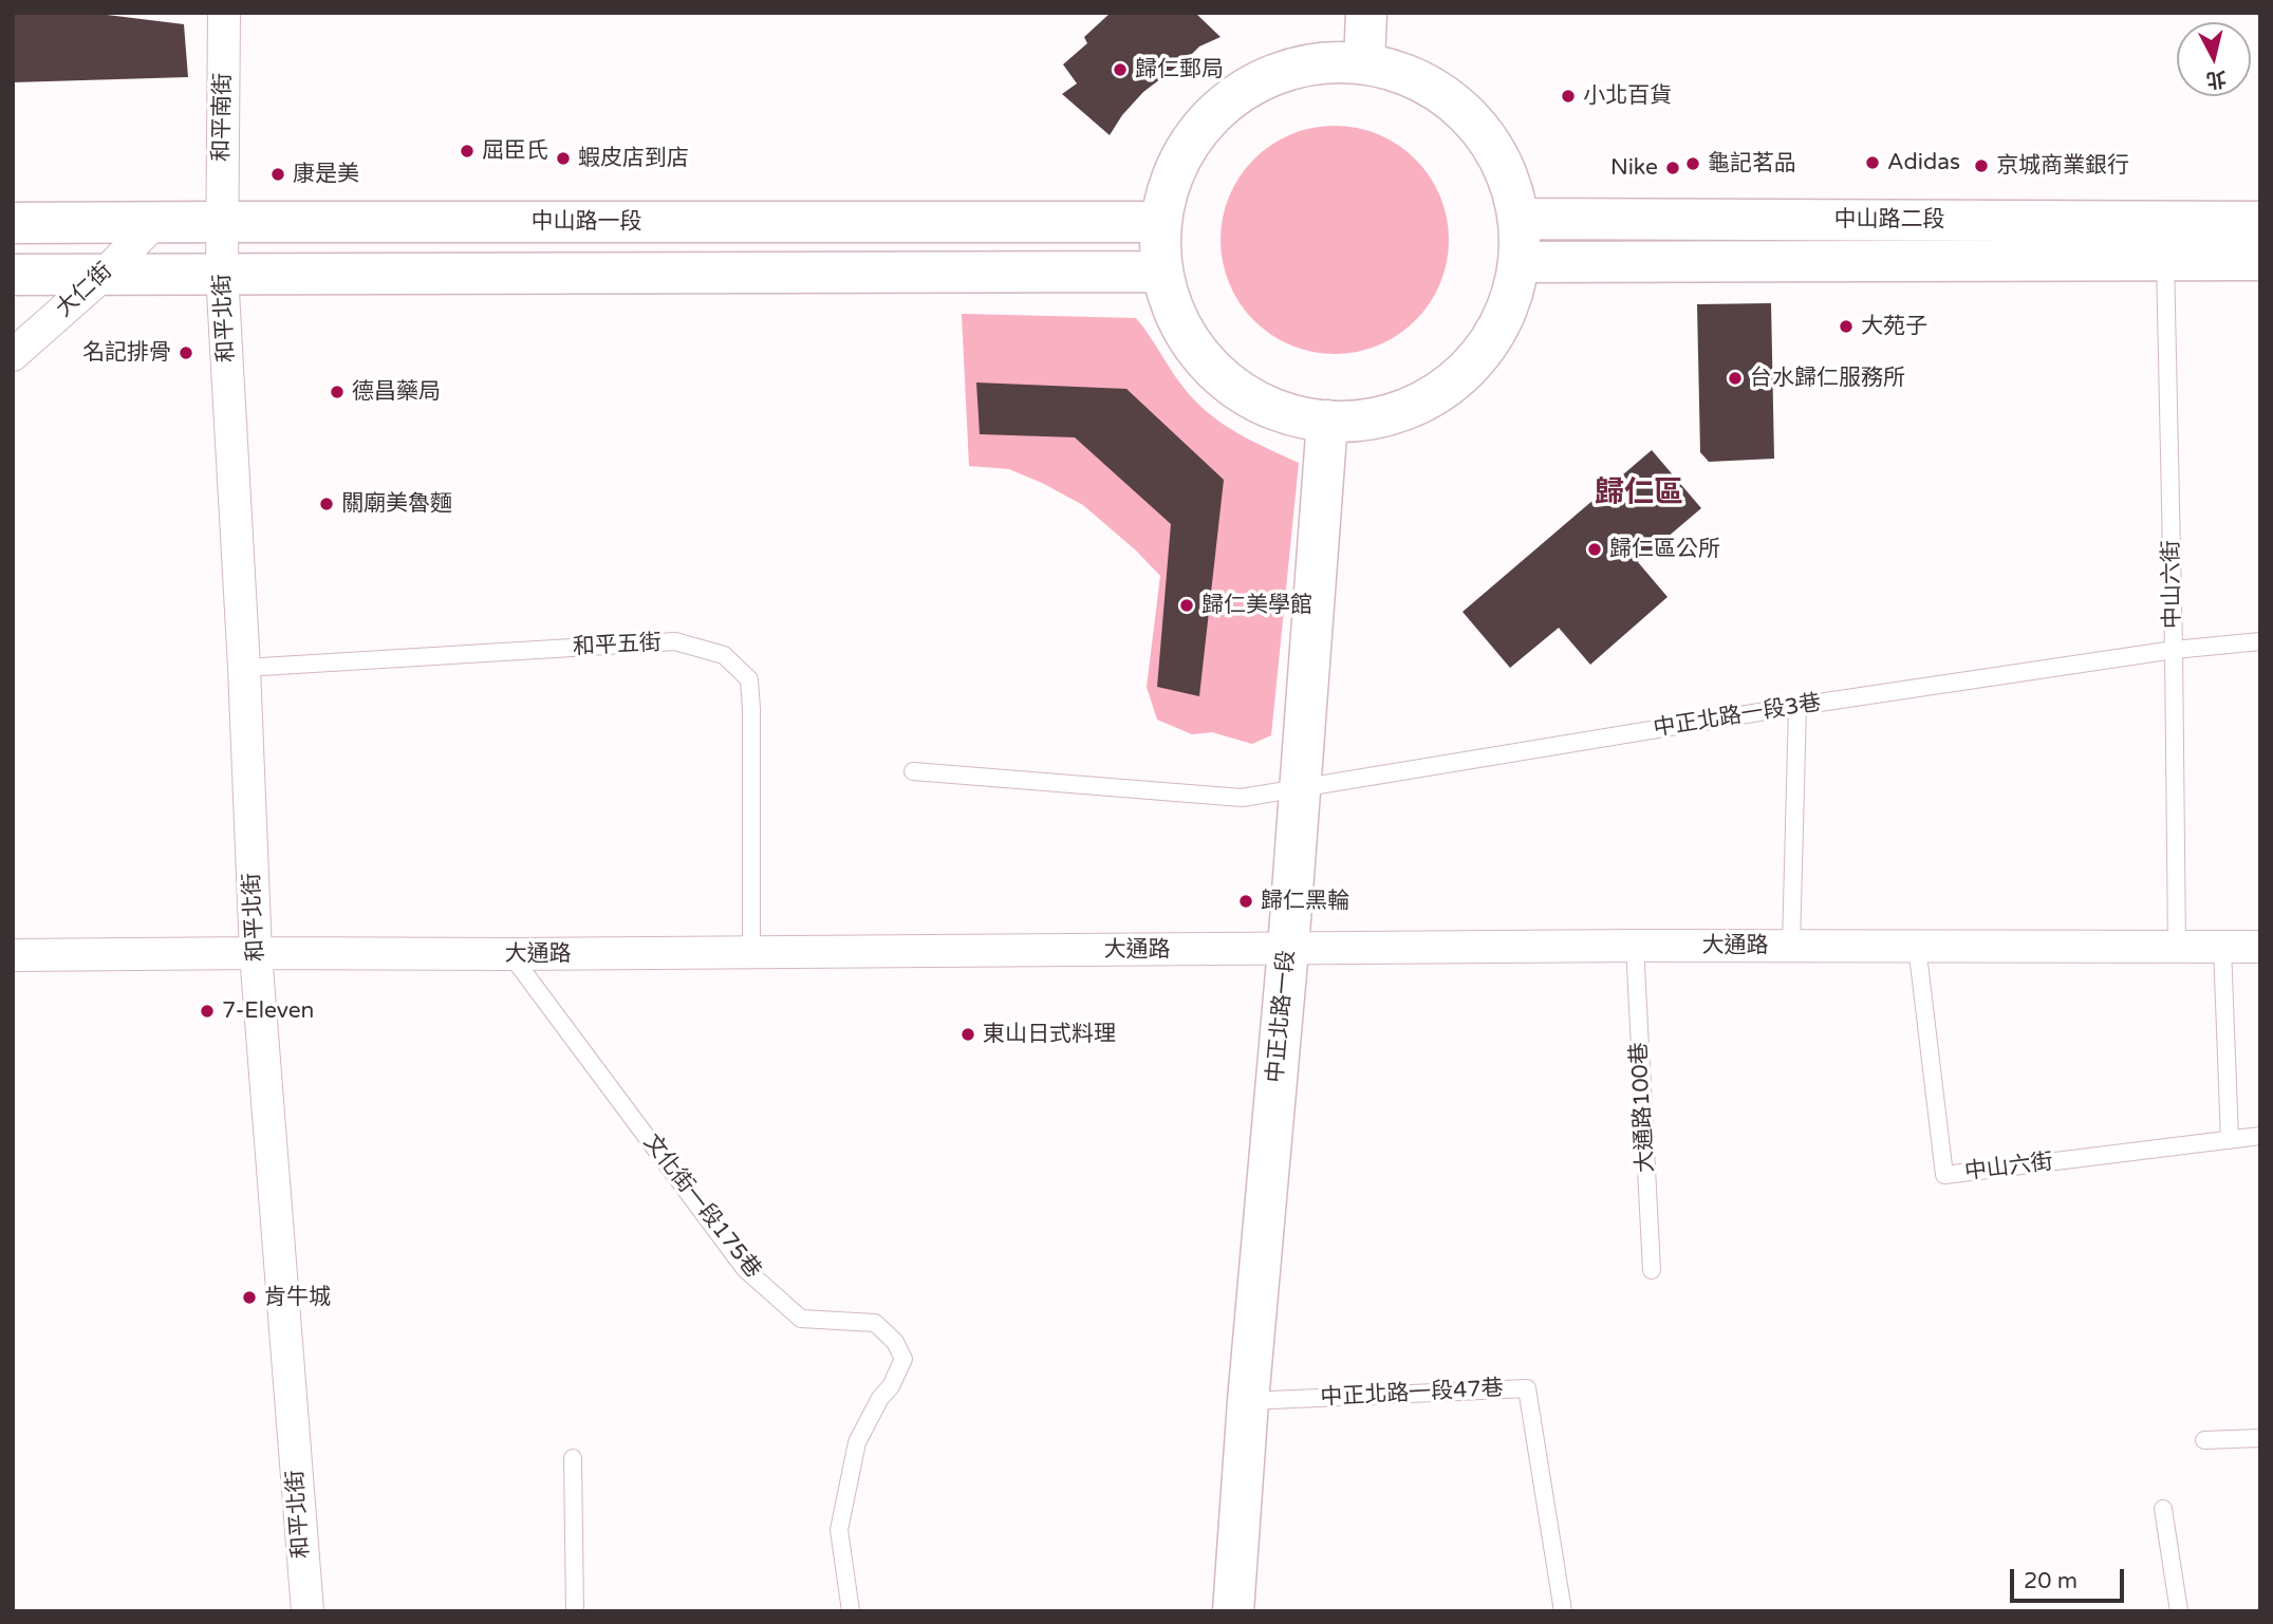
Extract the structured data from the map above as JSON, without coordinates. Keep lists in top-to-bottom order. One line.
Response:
{"streets":{"main road":["中山路二段","中山路一段","中正北路一段"],"street":["和平南街","大仁街","和平北街","大通路"],"lane":["中山六街","和平五街","中正北路一段3巷","大通路100巷","文化街一段175巷","中正北路一段47巷"]},"crossings":[["和平南街","中山路一段"],["和平南街","和平北街"],["中山路二段","中山六街"],["中山路一段","大仁街"],["中山路一段","和平北街"],["和平北街","和平五街"],["和平北街","大通路"],["中山六街","中正北路一段3巷"],["中山六街","大通路"],["和平五街","大通路"],["中正北路一段3巷","中正北路一段"],["大通路","中正北路一段"],["大通路","大通路100巷"],["大通路","文化街一段175巷"],["中正北路一段","中正北路一段47巷"]],"districts":["歸仁區"],"places":["歸仁郵局","小北百貨","屈臣氏","蝦皮店到店","Adidas","龜記茗品","京城商業銀行","Nike","康是美","大苑子","名記排骨","台水歸仁服務所","德昌藥局","關廟美魯麵","歸仁區公所","歸仁美學館","歸仁黑輪","7-Eleven","東山日式料理","肯牛城"],"scale_bar":"20 m","north":"bottom"}
